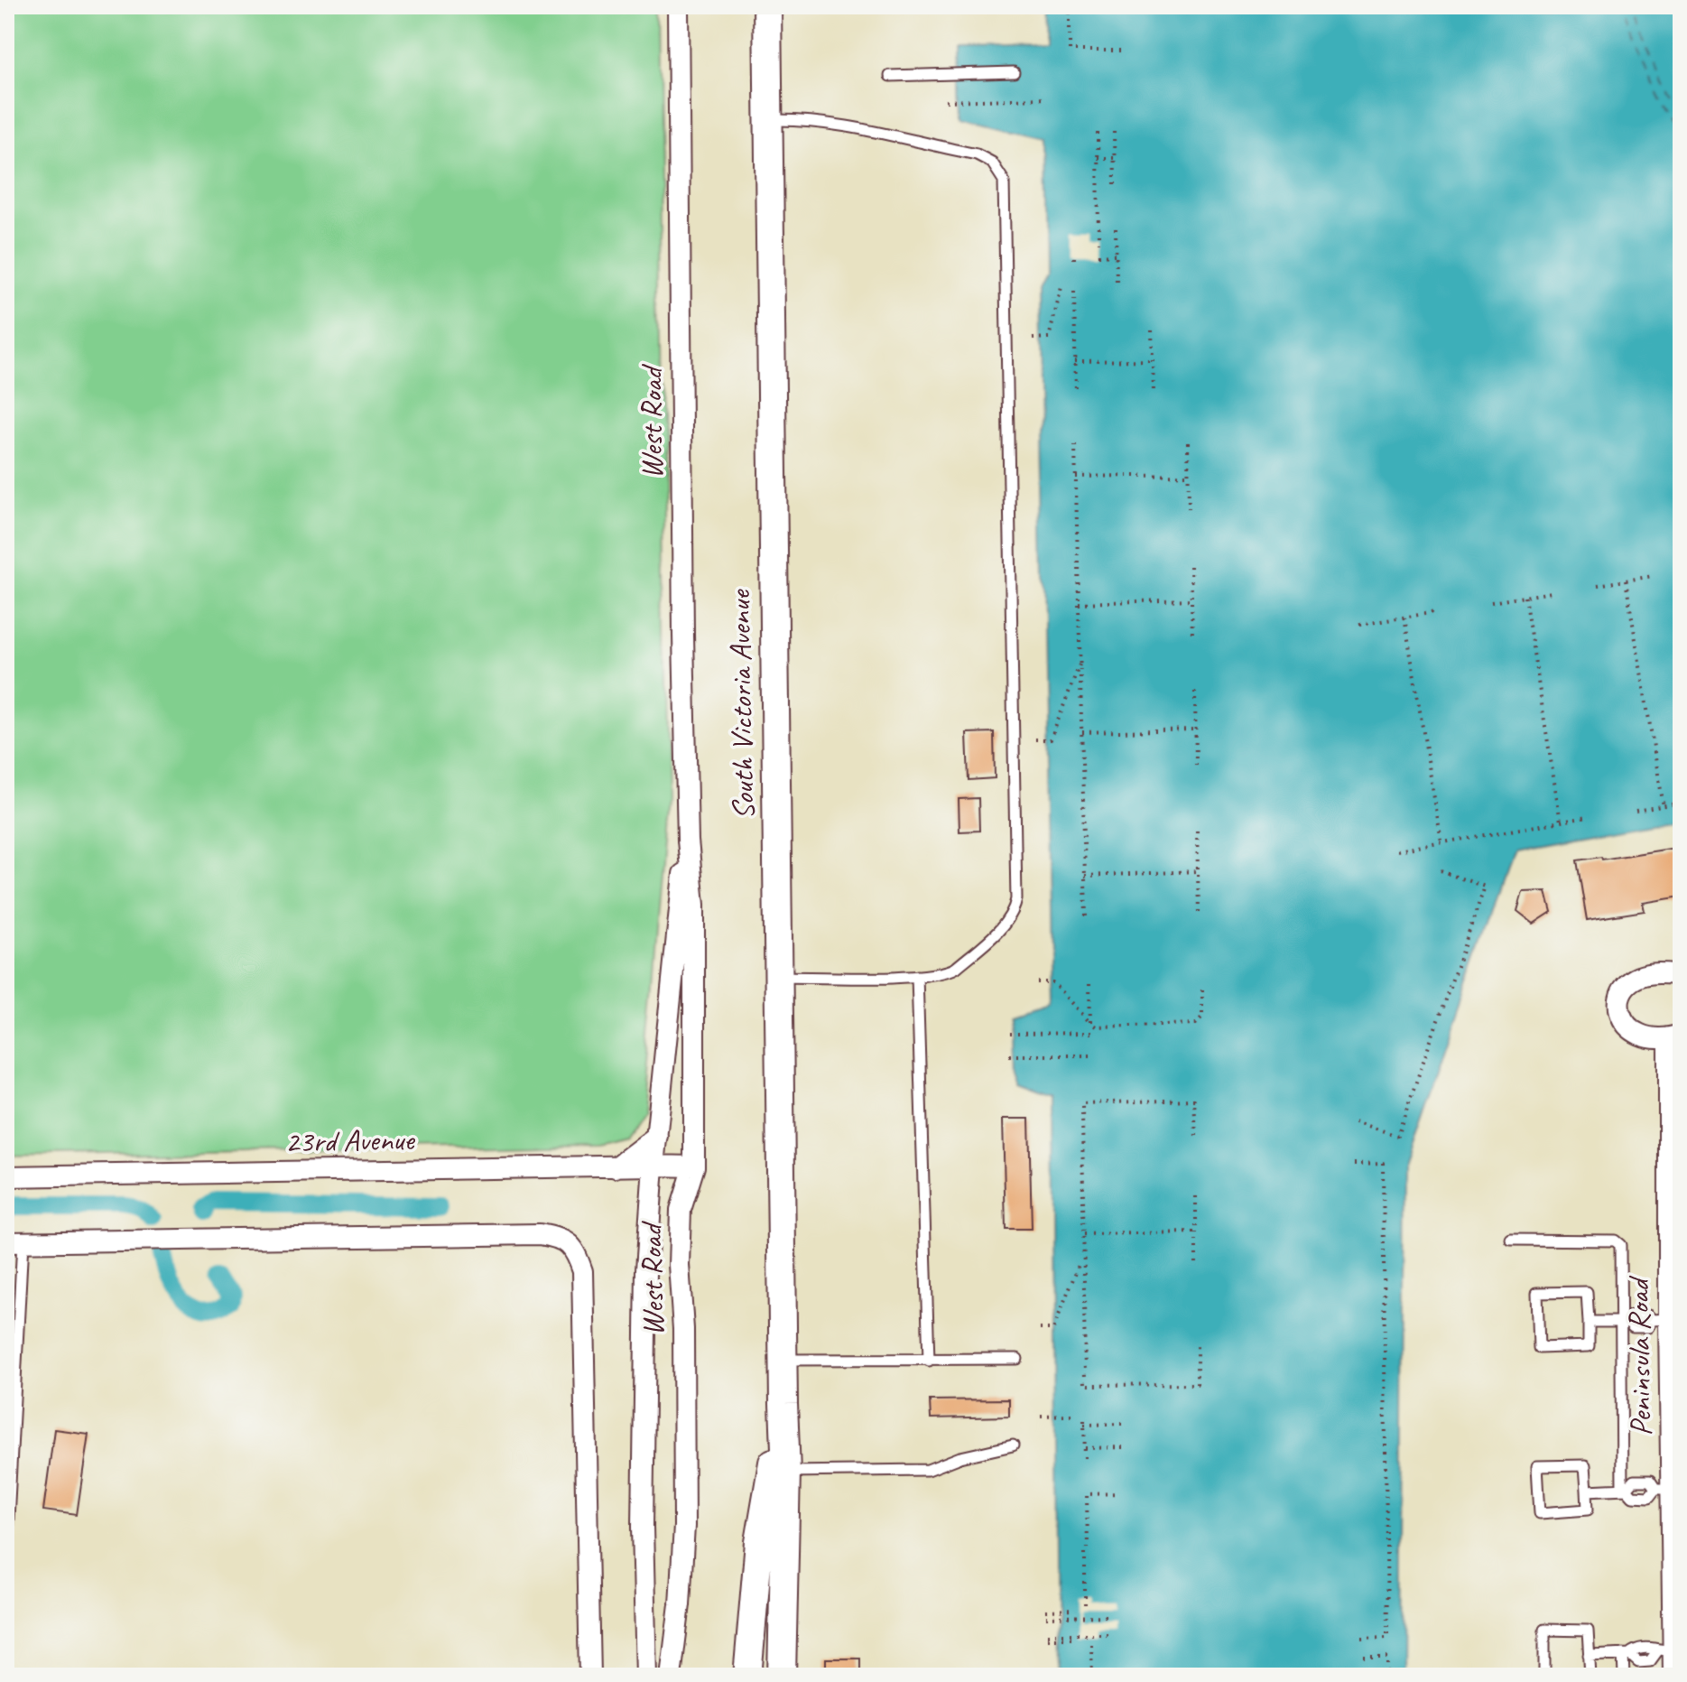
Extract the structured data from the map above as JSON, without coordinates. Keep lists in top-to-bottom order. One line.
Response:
{"streets":{"street":["West Road","South Victoria Avenue","23rd Avenue","Peninsula Road"]},"crossings":[["West Road","23rd Avenue"]]}
